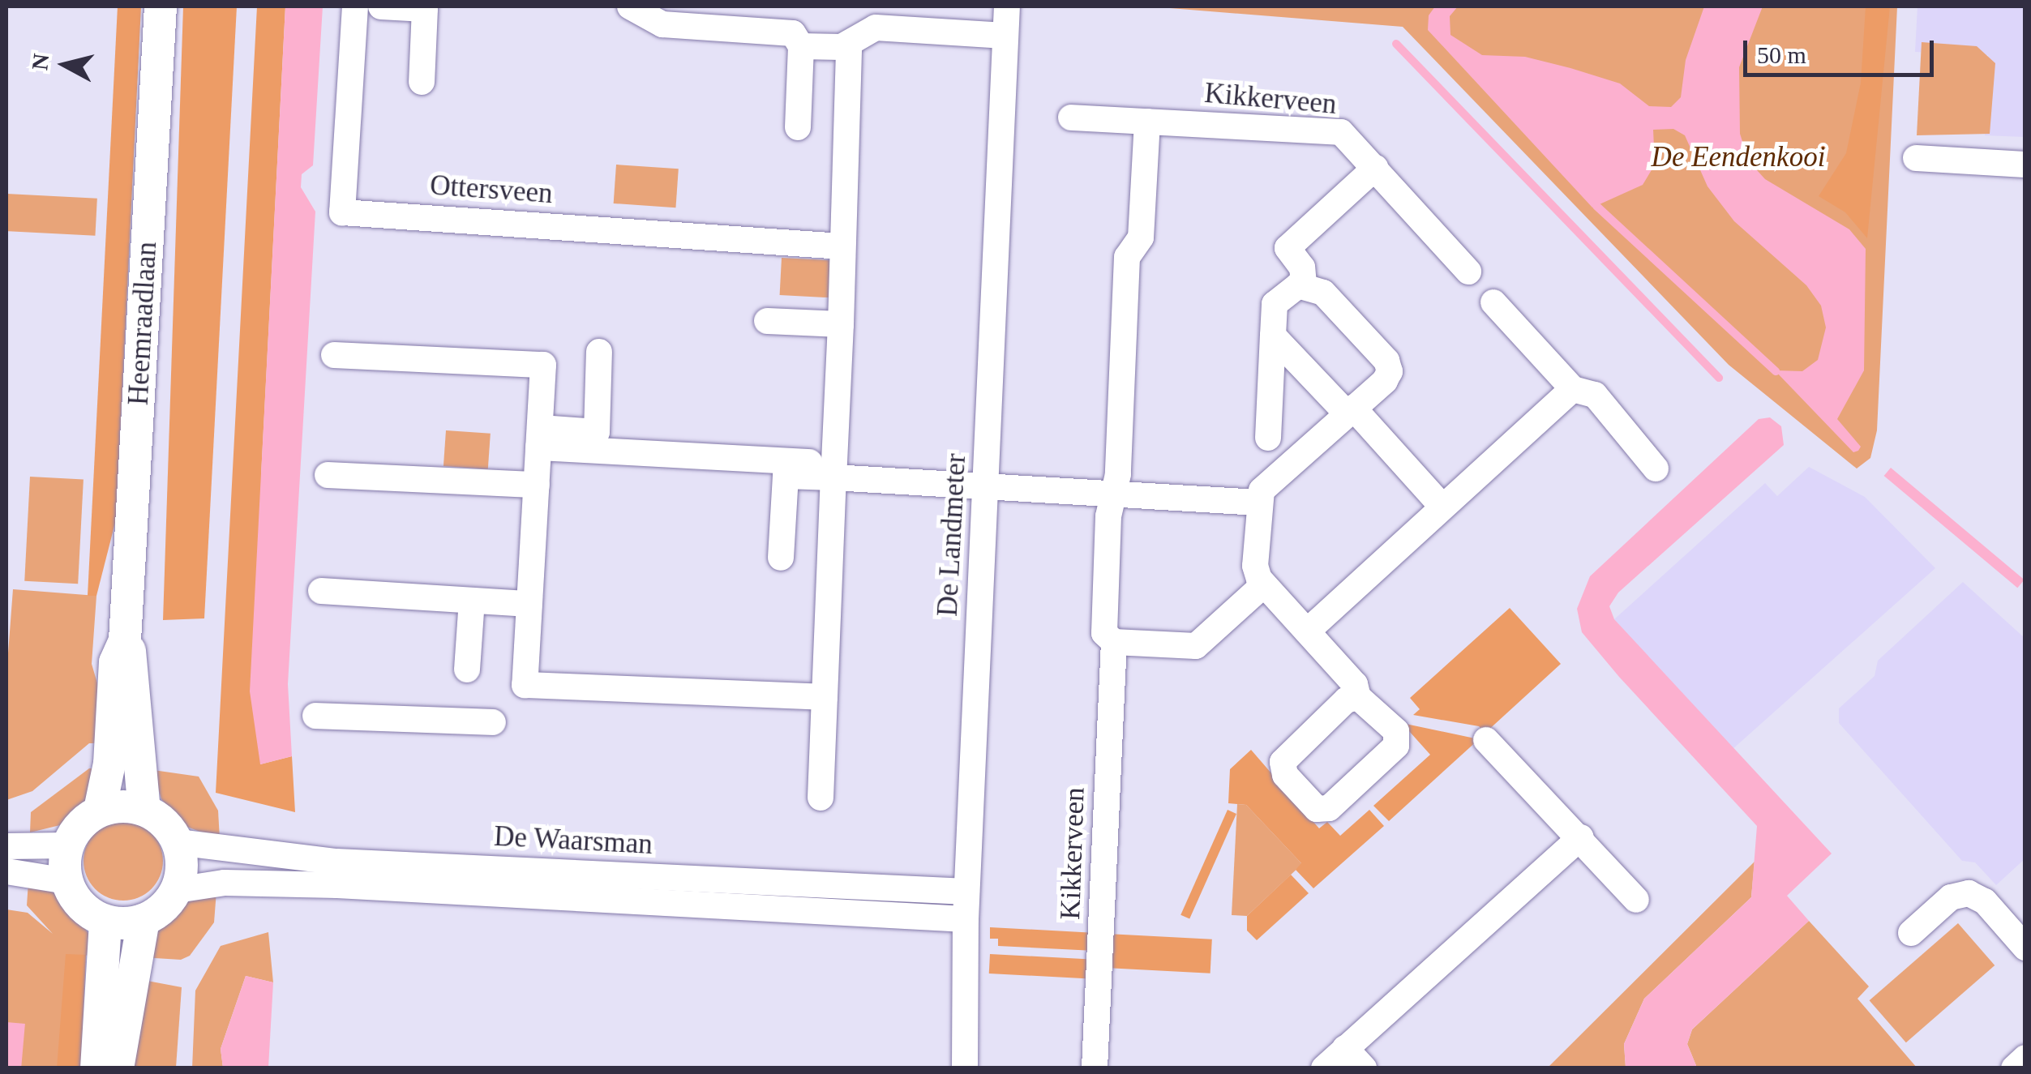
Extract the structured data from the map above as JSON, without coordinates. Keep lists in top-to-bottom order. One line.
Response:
{"streets":{"main road":["Heemraadlaan"],"street":["Kikkerveen","Ottersveen","De Landmeter","De Waarsman"]},"crossings":[["Heemraadlaan","De Waarsman"],["De Landmeter","De Waarsman"]],"parks":["De Eendenkooi"],"scale_bar":"50 m","north":"left"}
